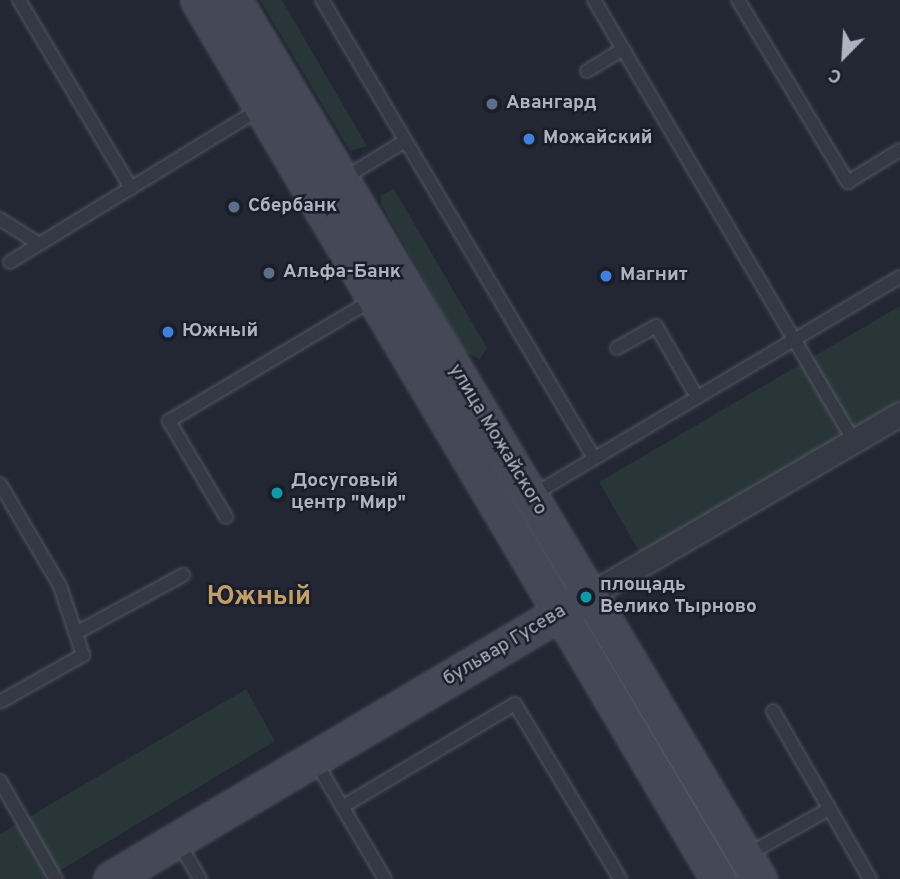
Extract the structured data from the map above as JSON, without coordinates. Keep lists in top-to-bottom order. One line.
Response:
{"streets":{"main road":["улица Можайского","бульвар Гусева"]},"crossings":[["улица Можайского","бульвар Гусева"]],"districts":["Южный"],"places":["Авангард","Можайский","Сбербанк","Альфа-Банк","Магнит","Южный","Досуговый центр \"Мир\"","площадь Велико Тырново"],"north":"bottom left"}
